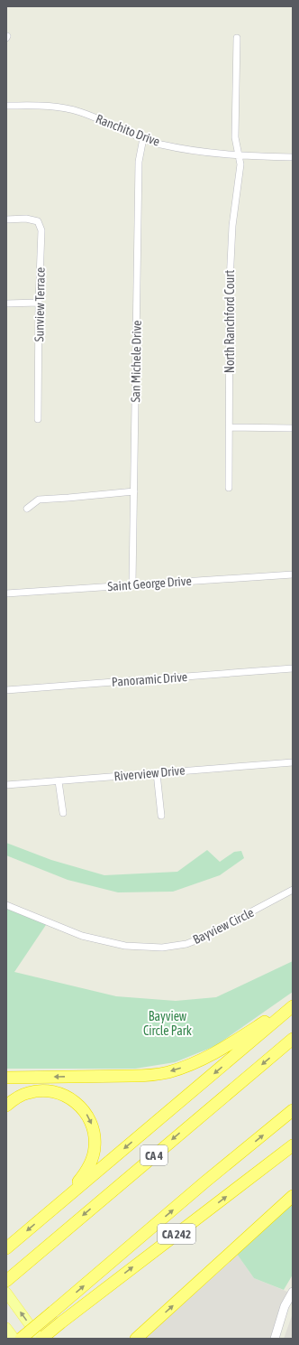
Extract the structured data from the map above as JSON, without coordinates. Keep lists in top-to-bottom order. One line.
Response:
{"streets":{"highway":["CA 4","CA 242"],"street":["Ranchito Drive","Sunview Terrace","North Ranchford Court","San Michele Drive","Saint George Drive","Panoramic Drive","Riverview Drive","Bayview Circle"]},"crossings":[["Ranchito Drive","North Ranchford Court"],["Ranchito Drive","San Michele Drive"],["San Michele Drive","Saint George Drive"]],"parks":["Bayview Circle Park"]}
